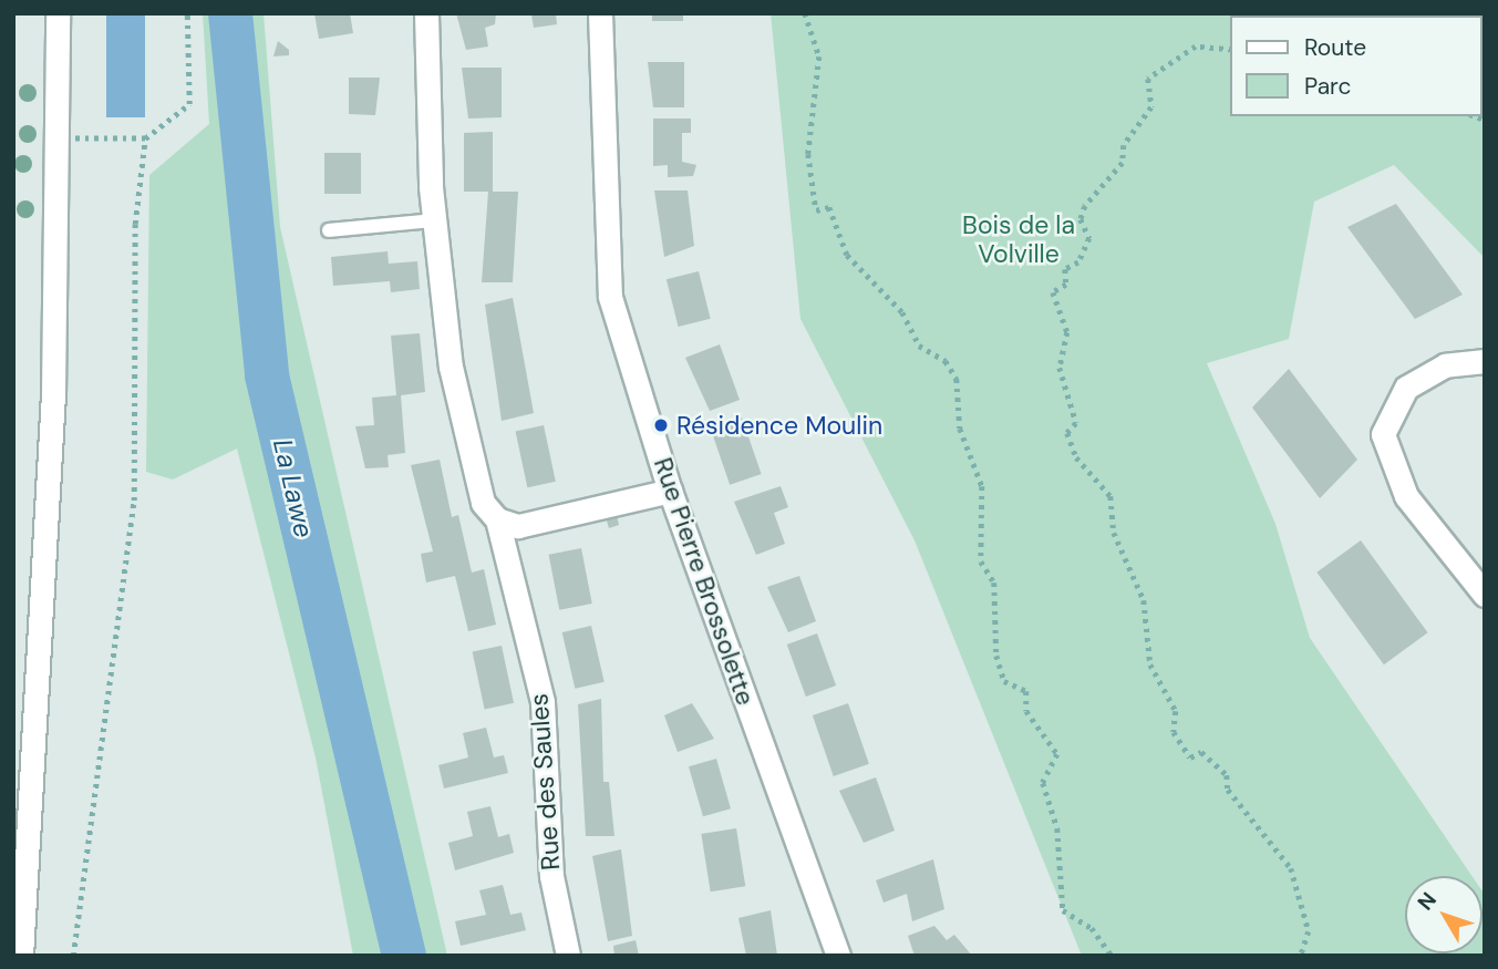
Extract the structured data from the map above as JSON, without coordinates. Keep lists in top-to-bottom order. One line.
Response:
{"streets":{"street":["Rue Pierre Brossolette","Rue des Saules"]},"water":["La Lawe"],"parks":["Bois de la Volville"],"places":["Résidence Moulin"],"legend":["Route","Parc"],"north":"top left"}
